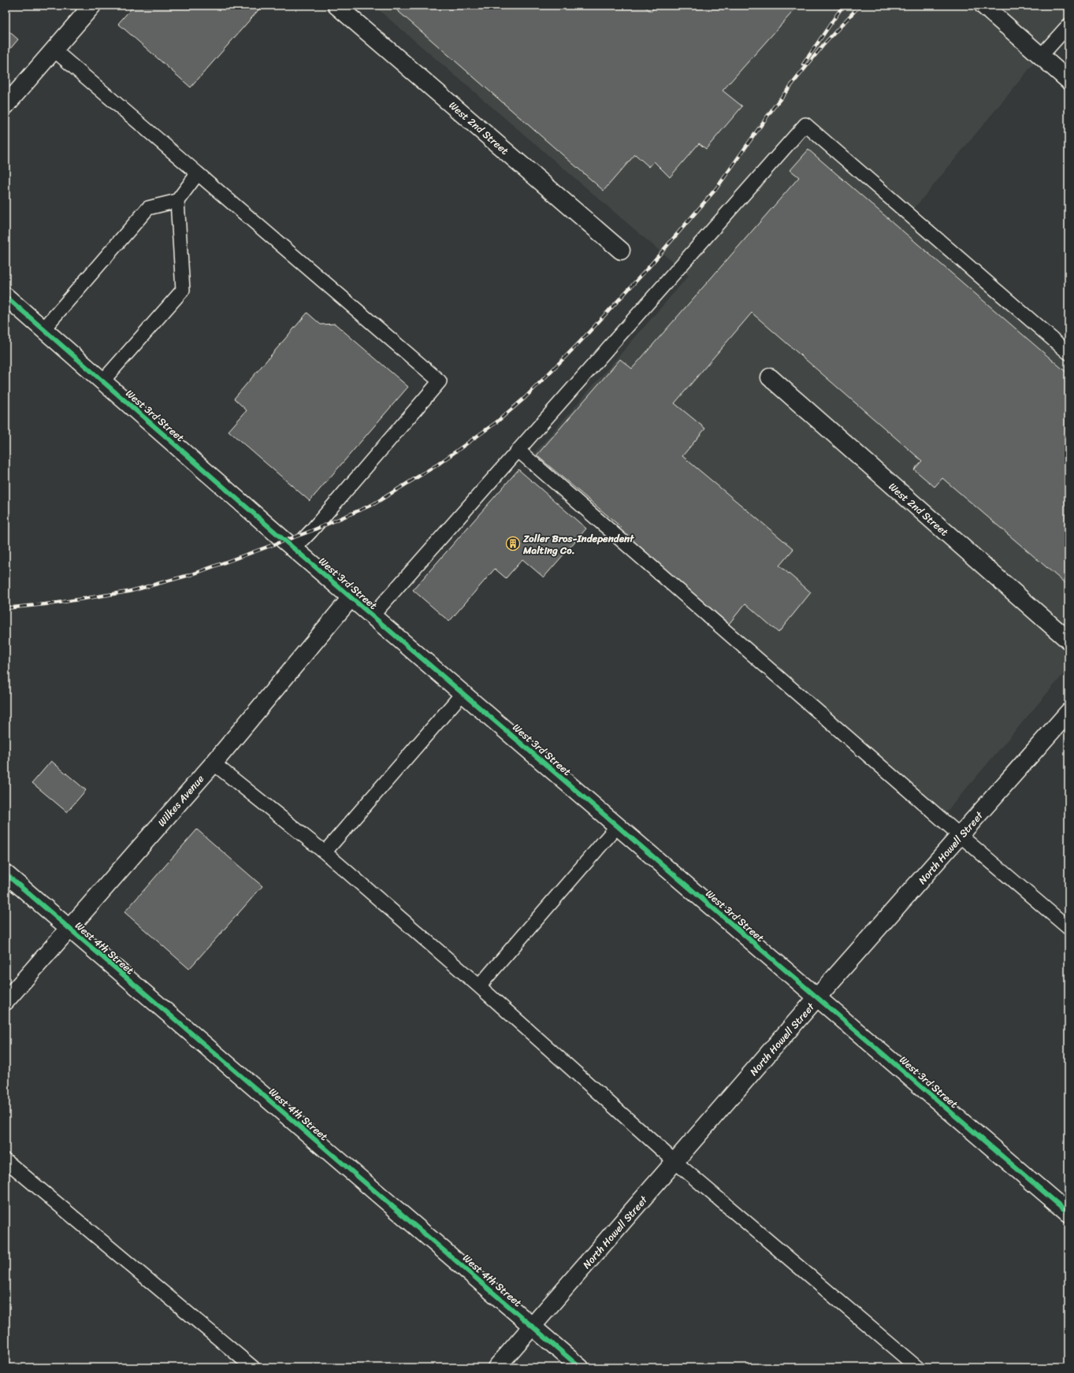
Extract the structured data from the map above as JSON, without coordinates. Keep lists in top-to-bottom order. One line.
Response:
{"streets":{"street":["West 2nd Street","West 3rd Street","Wilkes Avenue","North Howell Street","West 4th Street"]},"crossings":[["West 3rd Street","Wilkes Avenue"],["West 3rd Street","North Howell Street"],["Wilkes Avenue","West 4th Street"],["North Howell Street","West 4th Street"]],"places":{"building":["Zoller Bros-Independent Malting Co."]}}
